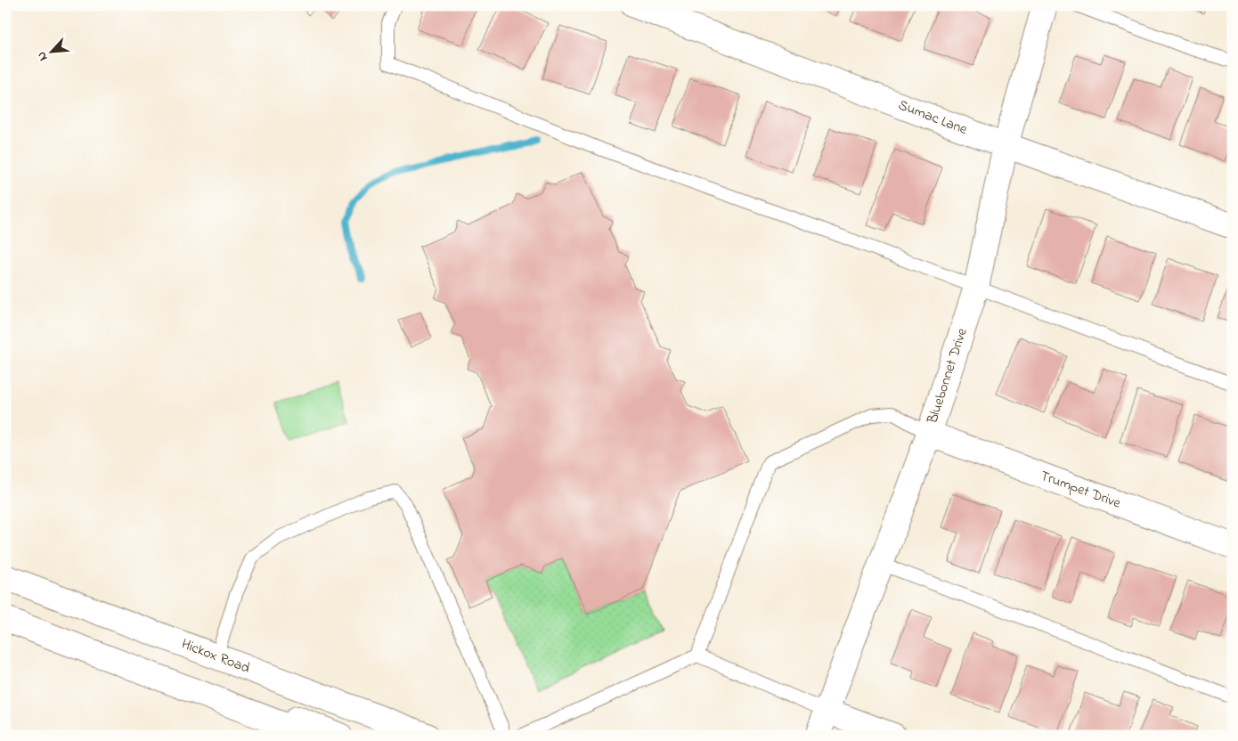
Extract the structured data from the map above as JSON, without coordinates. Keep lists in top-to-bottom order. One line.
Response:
{"streets":{"street":["Sumac Lane","Bluebonnet Drive","Trumpet Drive","Hickox Road"]},"crossings":[["Sumac Lane","Bluebonnet Drive"],["Bluebonnet Drive","Trumpet Drive"]],"north":"bottom left"}
